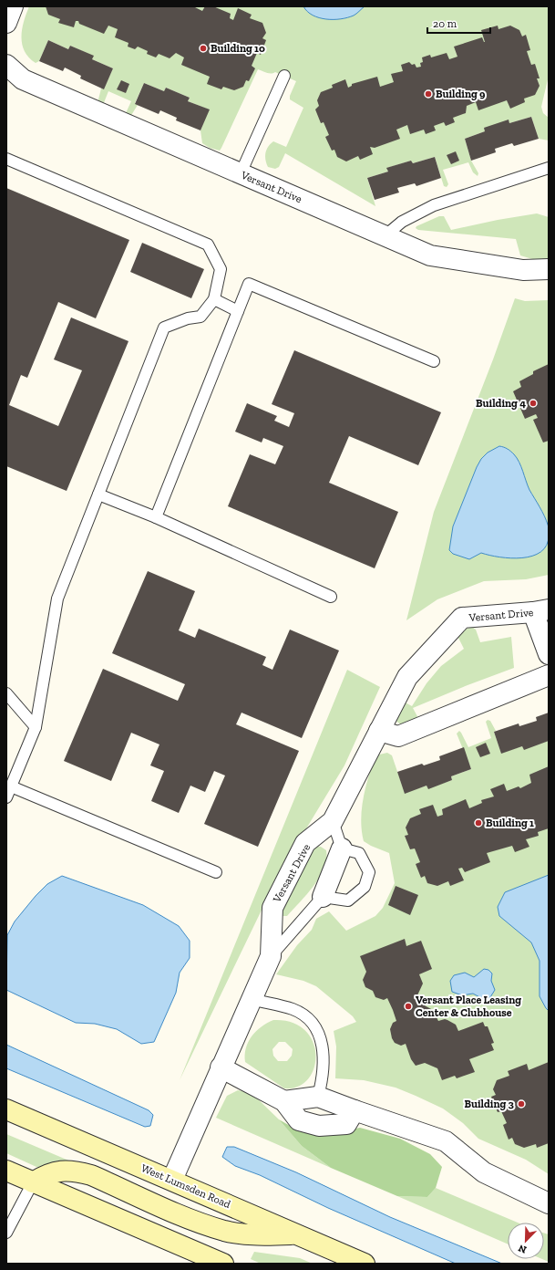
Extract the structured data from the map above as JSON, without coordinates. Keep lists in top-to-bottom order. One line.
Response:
{"streets":{"main road":["West Lumsden Road"],"street":["Versant Drive"]},"crossings":[["Versant Drive","West Lumsden Road"]],"places":["Building 10","Building 9","Building 4","Building 1","Versant Place Leasing Center & Clubhouse","Building 3"],"scale_bar":"20 m","north":"bottom left"}
